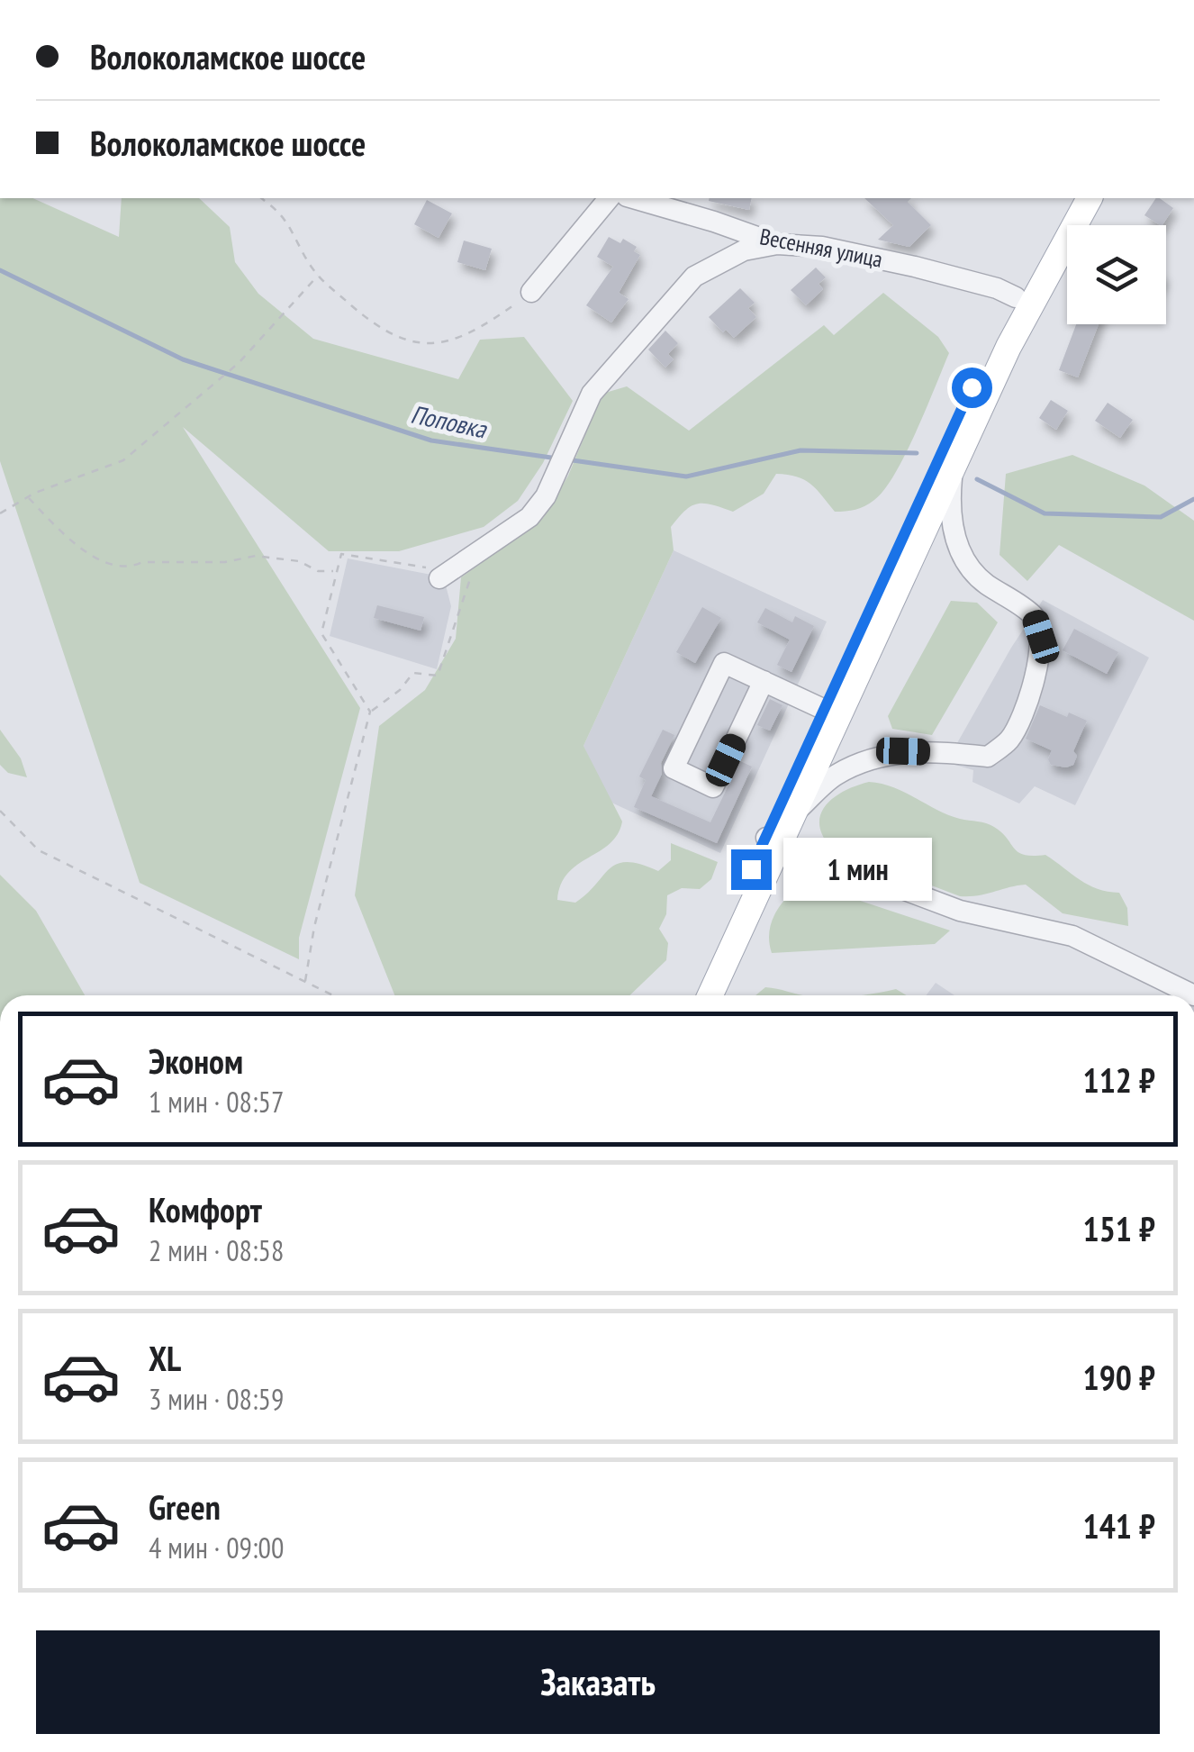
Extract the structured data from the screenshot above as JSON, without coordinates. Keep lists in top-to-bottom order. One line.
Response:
{"streets":{"street":["Весенняя улица"]},"water":["Поповка"],"page":{"banner":["Волоколамское шоссе","Волоколамское шоссе"],"bubble":"1 мин","list":[{"name":"Эконом","note":"1 мин · 08:57","value":"112 ₽"},{"name":"Комфорт","note":"2 мин · 08:58","value":"151 ₽"},{"name":"XL","note":"3 мин · 08:59","value":"190 ₽"},{"name":"Green","note":"4 мин · 09:00","value":"141 ₽"}],"buttons":"Заказать"}}
